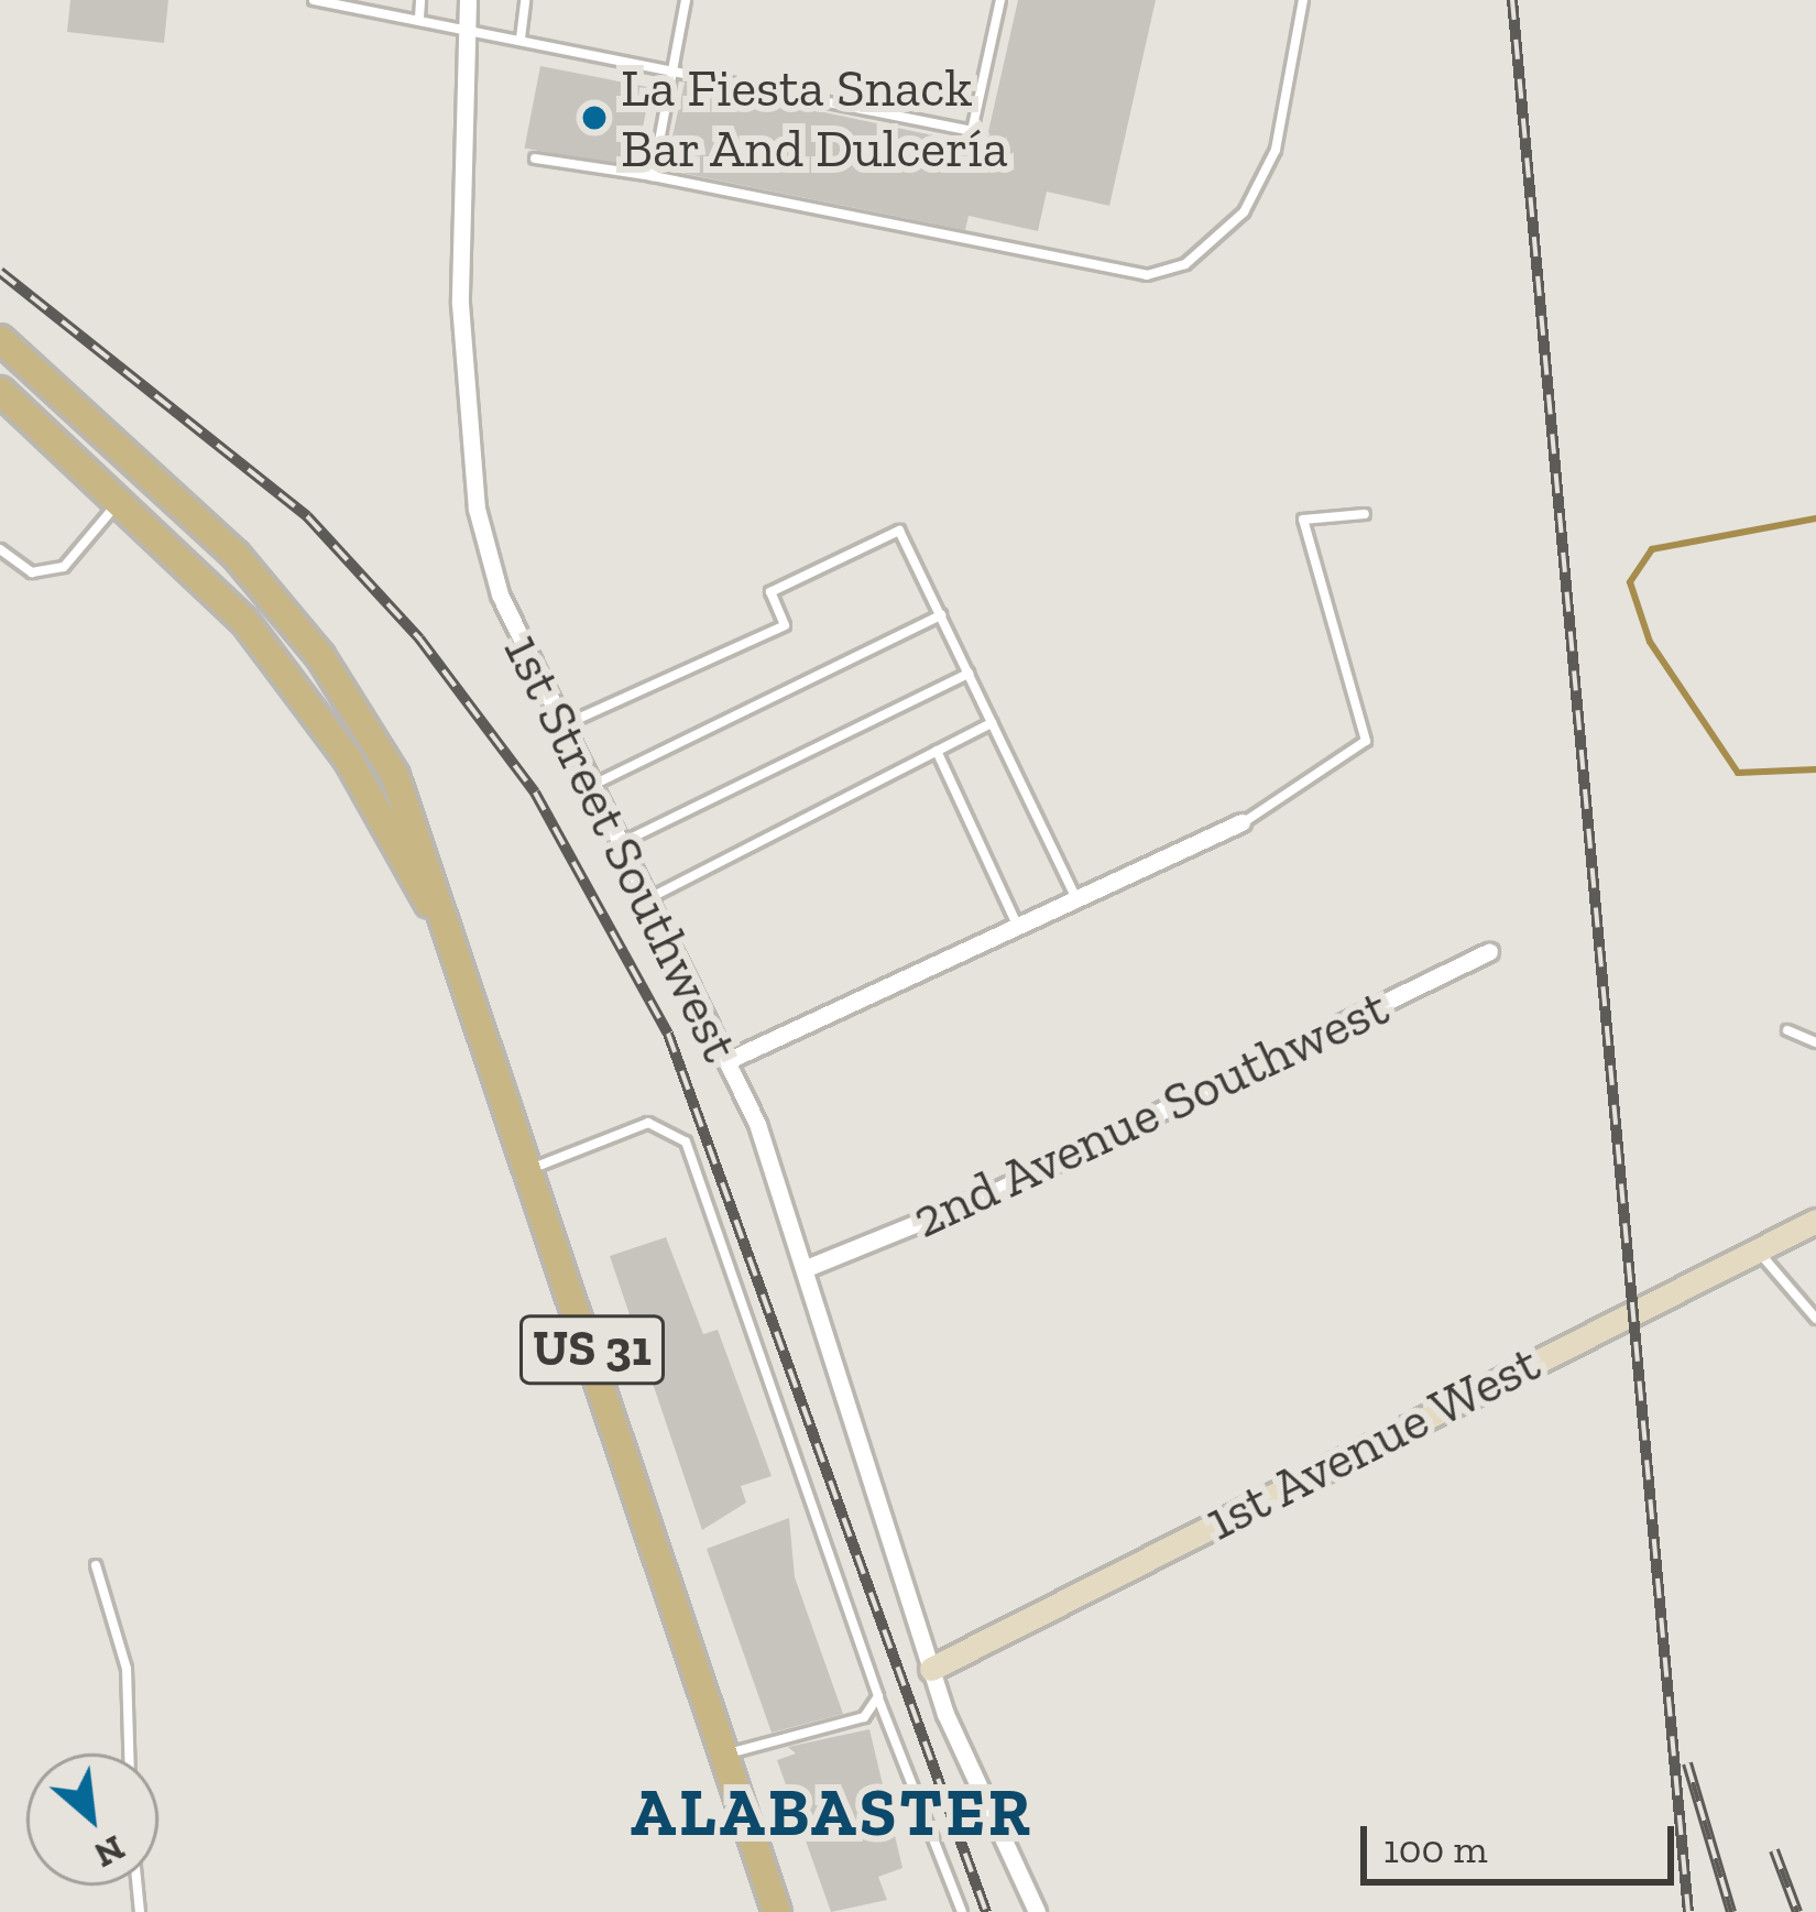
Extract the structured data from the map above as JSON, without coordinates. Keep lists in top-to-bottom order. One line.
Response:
{"streets":{"main road":["US 31"],"street":["1st Street Southwest","2nd Avenue Southwest","1st Avenue West"]},"crossings":[["1st Street Southwest","2nd Avenue Southwest"],["1st Street Southwest","1st Avenue West"]],"districts":["ALABASTER"],"places":["La Fiesta Snack Bar And Dulcería"],"scale_bar":"100 m","north":"bottom right"}
